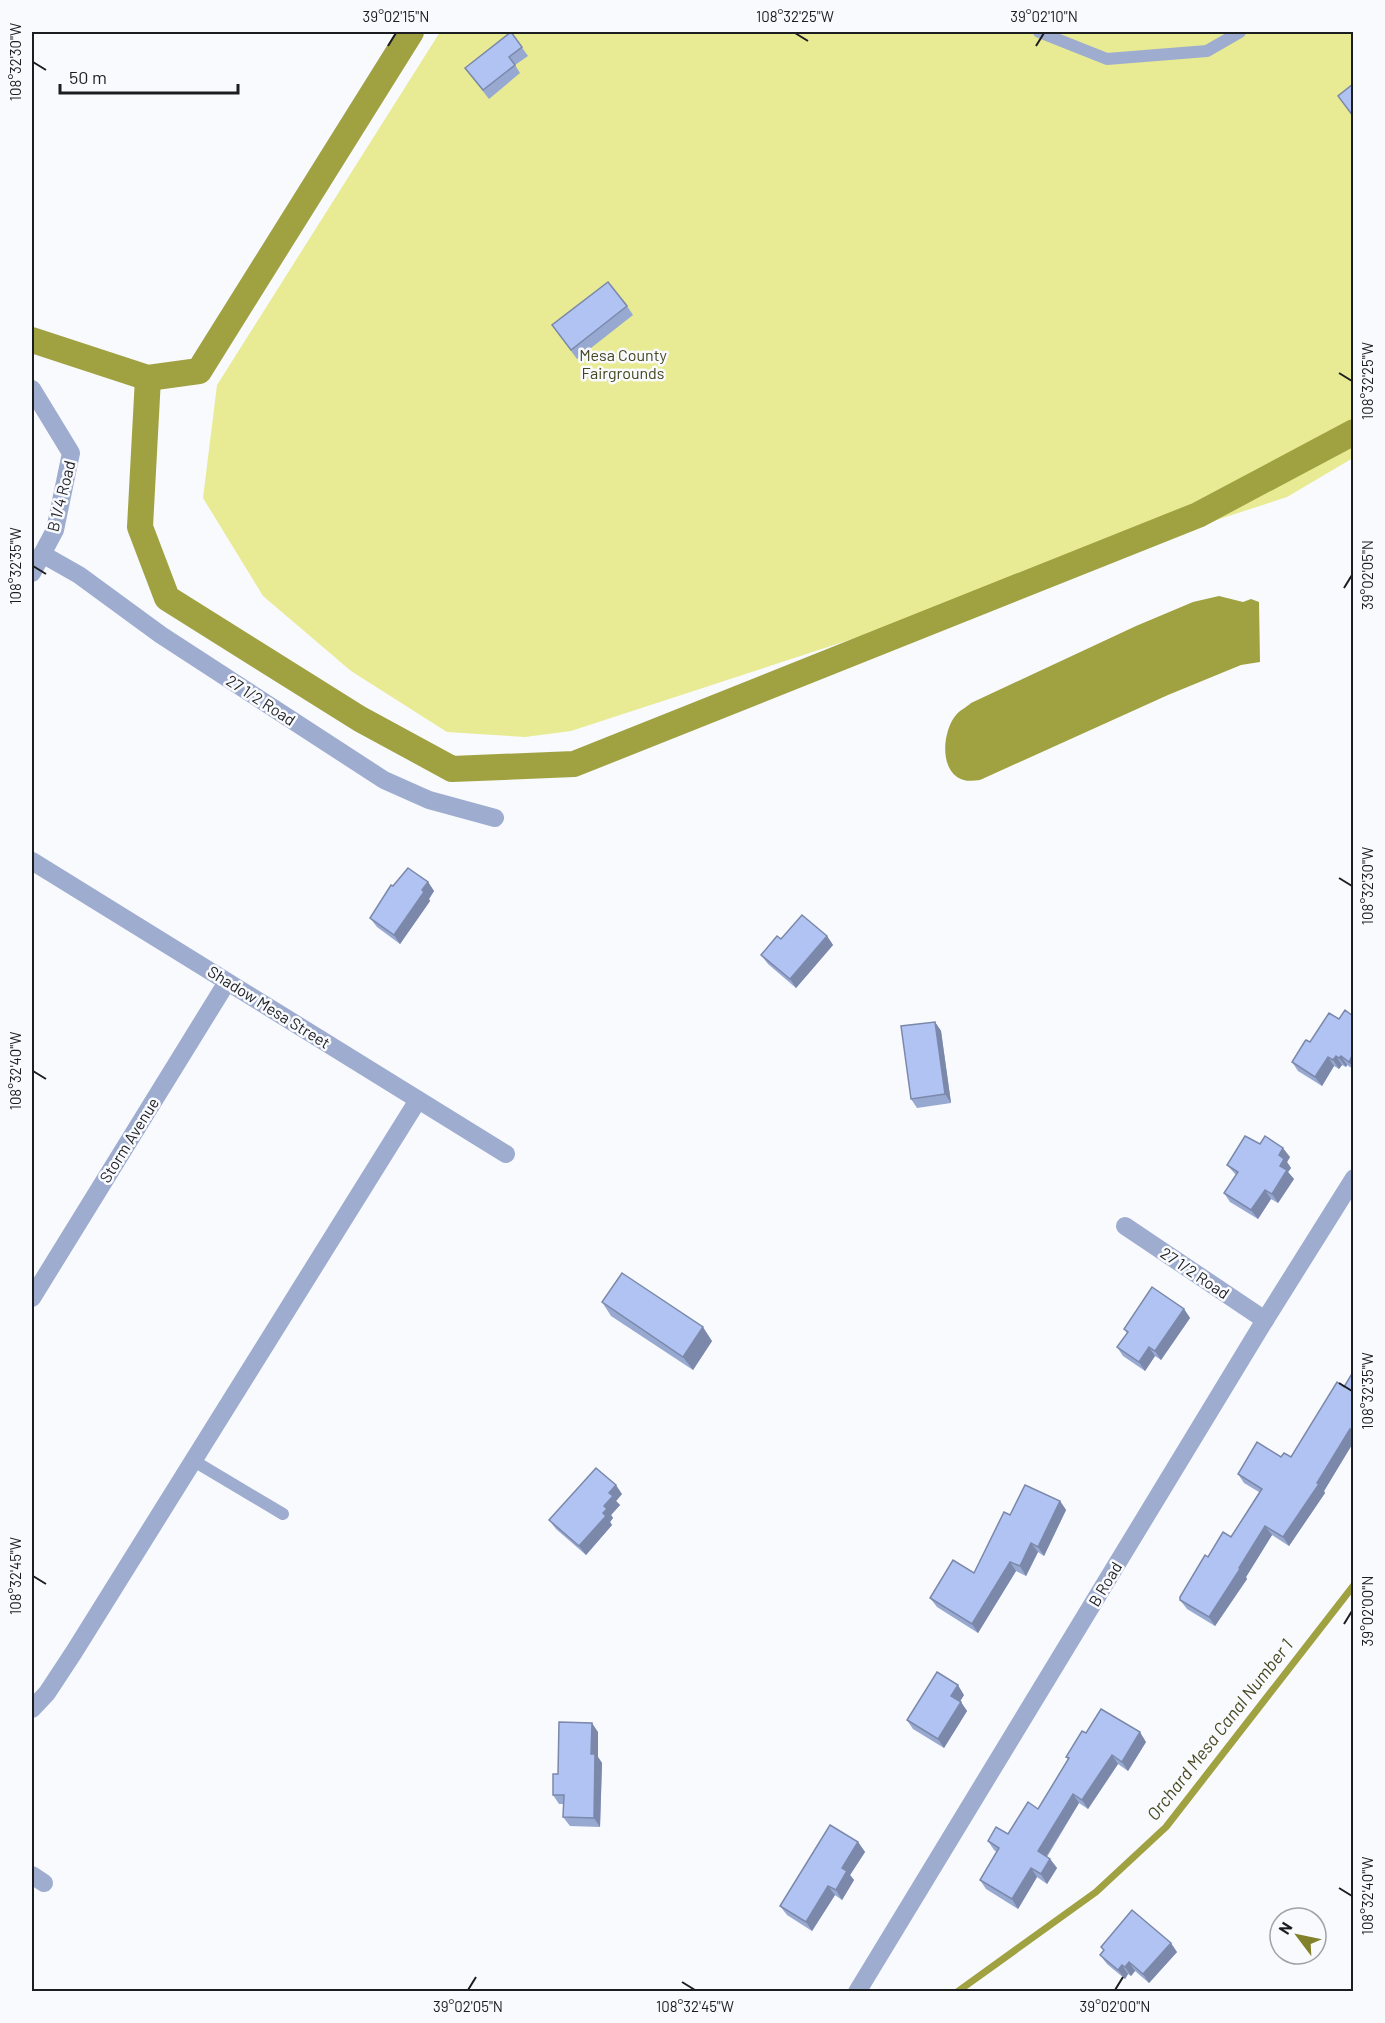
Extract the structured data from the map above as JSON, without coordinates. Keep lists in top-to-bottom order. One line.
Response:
{"streets":{"street":["B 1/4 Road","27 1/2 Road","Shadow Mesa Street","Storm Avenue","B Road"]},"crossings":[["B 1/4 Road","27 1/2 Road"],["27 1/2 Road","B Road"],["Shadow Mesa Street","Storm Avenue"]],"water":["Orchard Mesa Canal Number 1"],"parks":["Mesa County Fairgrounds"],"scale_bar":"50 m","north":"top left","coordinates":["39°02'15\"N","108°32'25\"W","39°02'10\"N","108°32'30\"W","108°32'35\"W","39°02'05\"N","108°32'40\"W","108°32'45\"W","39°02'00\"N"]}
